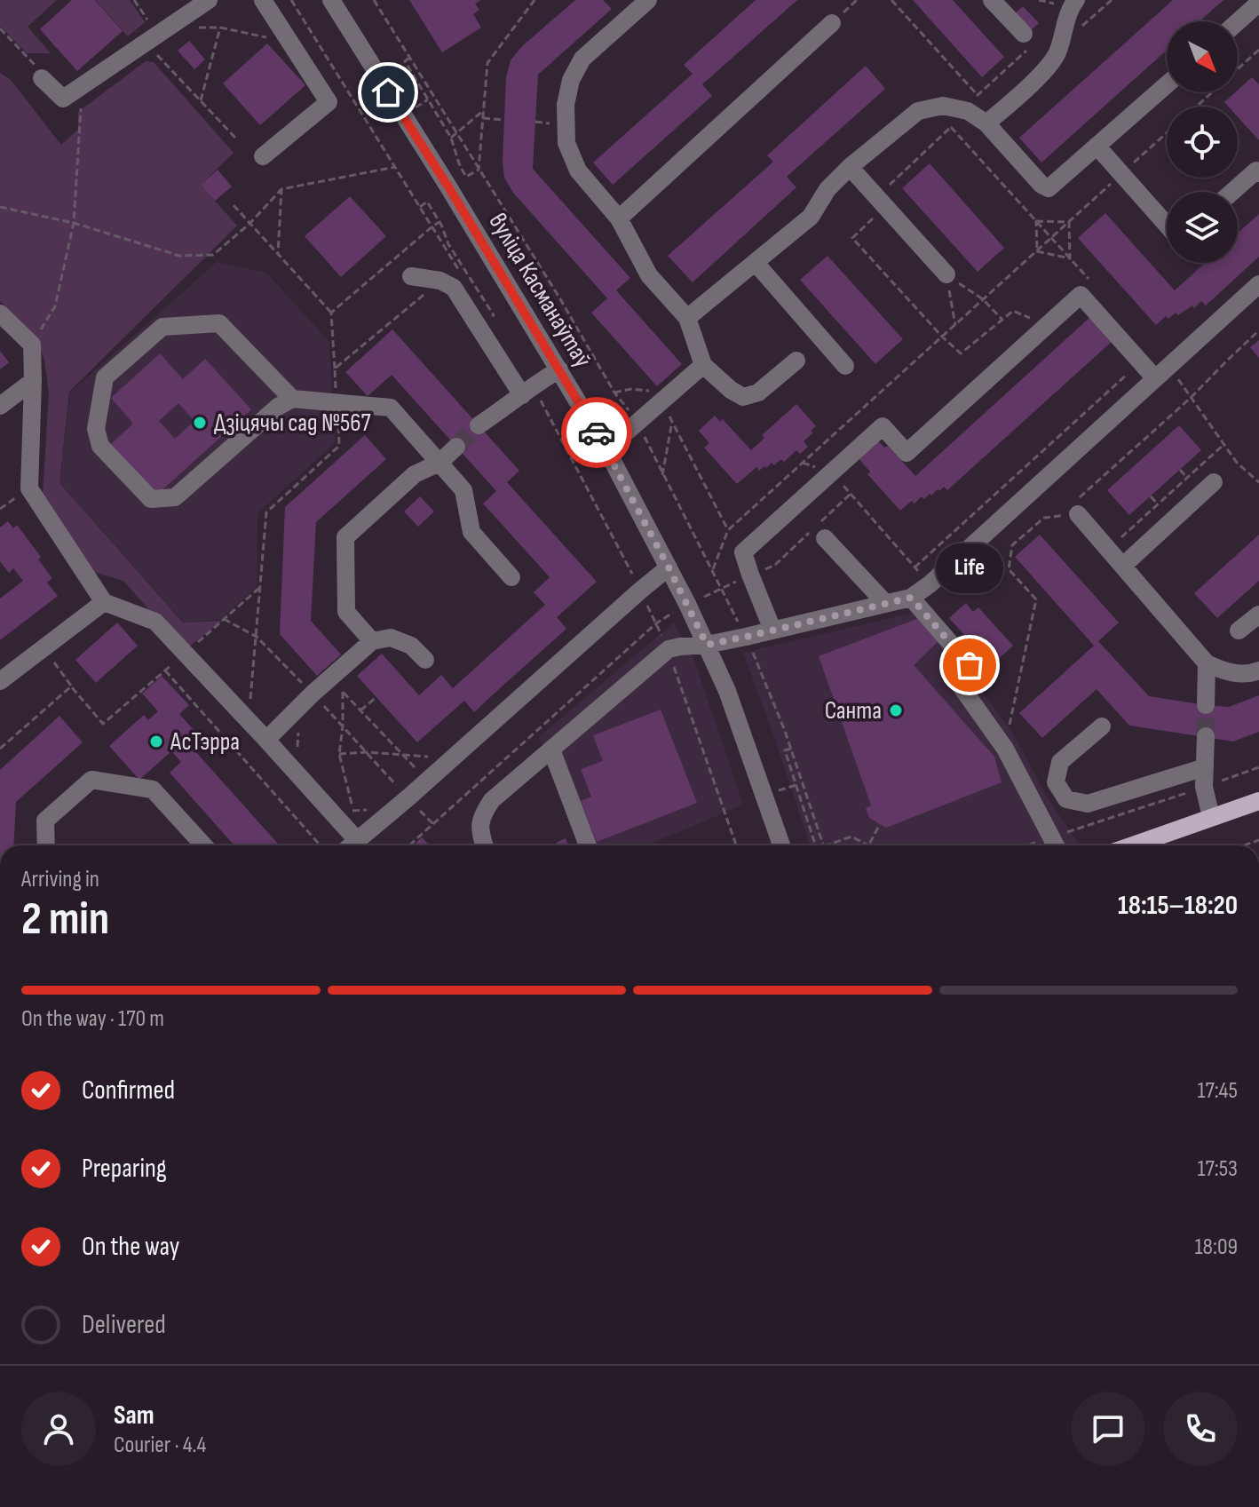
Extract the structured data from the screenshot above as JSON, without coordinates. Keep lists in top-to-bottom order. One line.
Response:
{"streets":{"street":["вуліца Касманаўтаў"]},"places":["Дзіцячы сад №567","Life","Санта","АсТэрра"],"north":"bottom right","page":{"bubble":"Life","heading":["2 min","Arriving in","18:15–18:20"],"panel":["Sam","Courier · 4.4"],"bar":"On the way · 170 m","list":[["Confirmed","17:45"],["Preparing","17:53"],["On the way","18:09"],"Delivered"]}}
